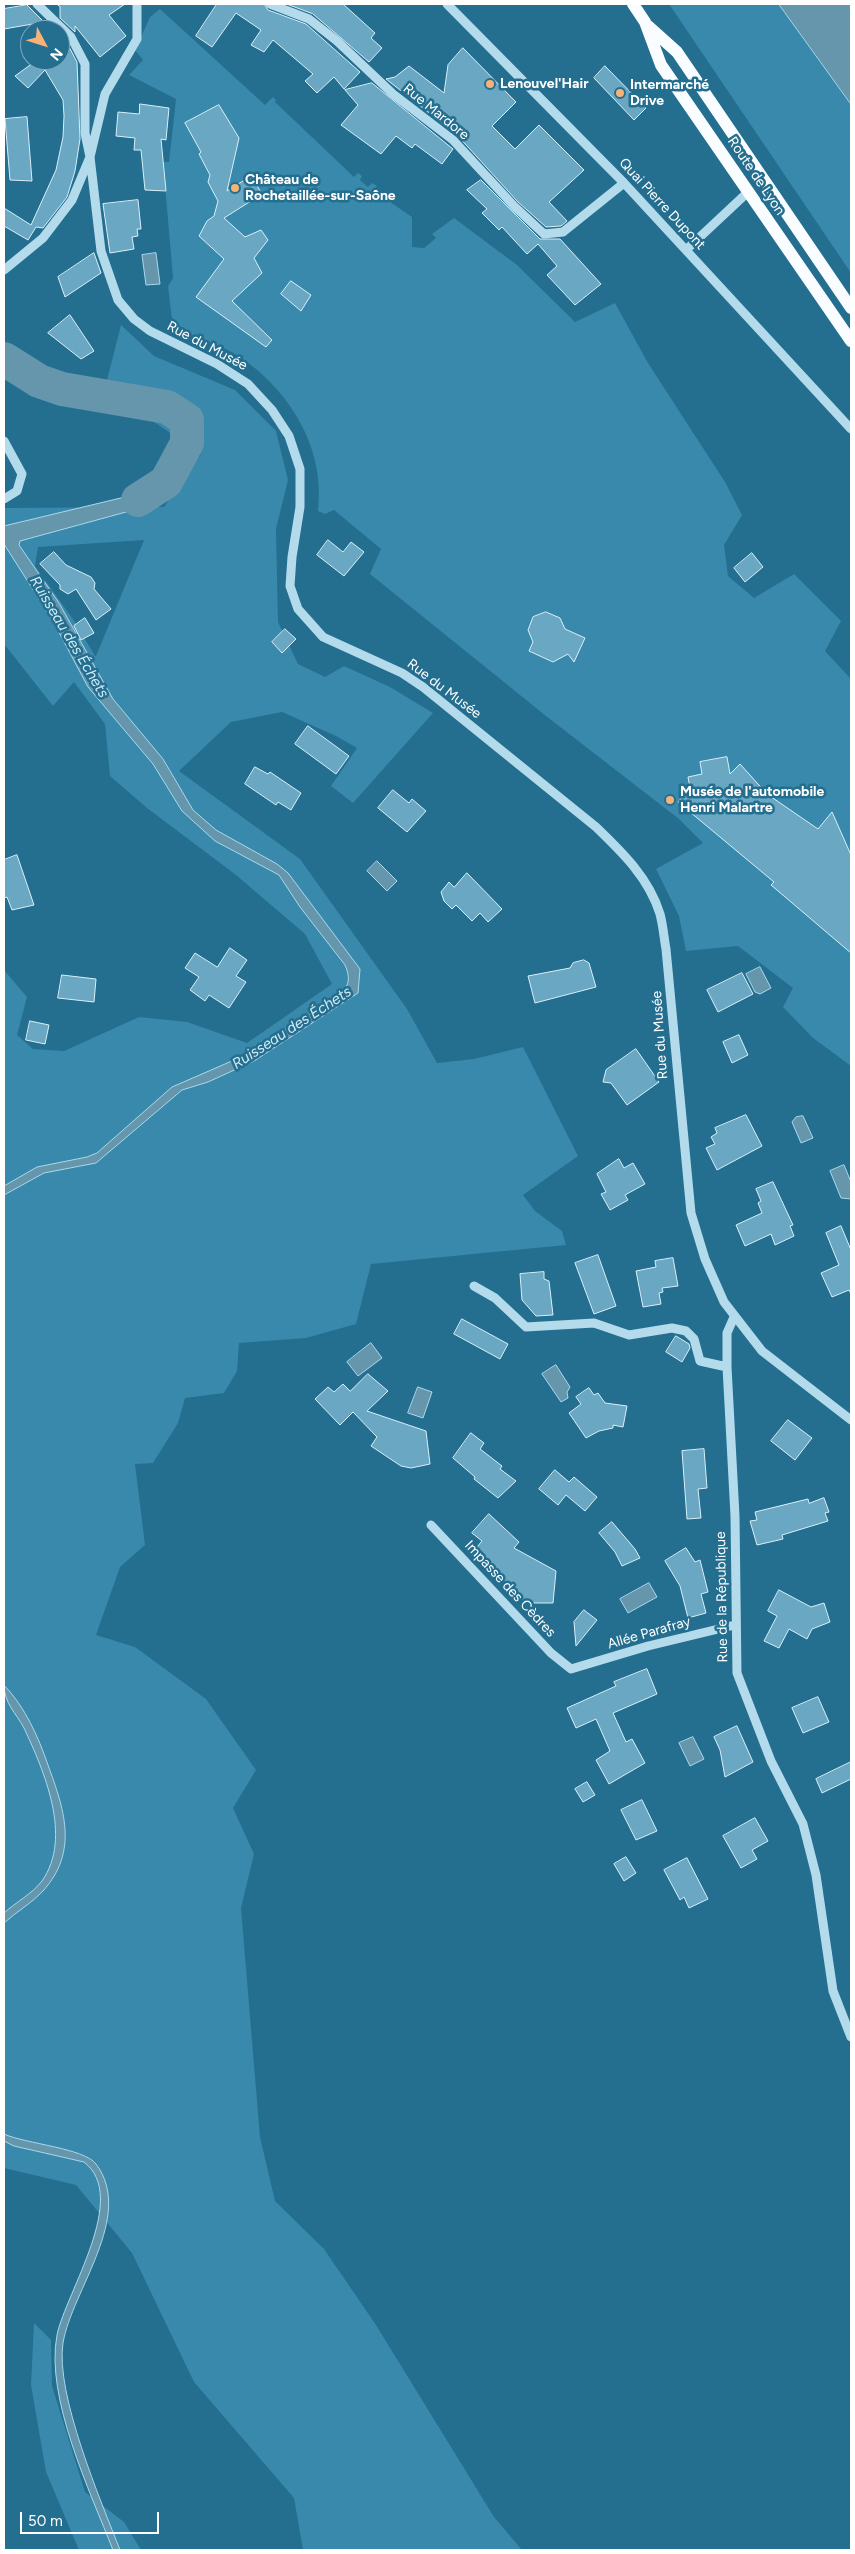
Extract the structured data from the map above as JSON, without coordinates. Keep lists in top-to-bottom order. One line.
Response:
{"streets":{"main road":["Route de Lyon"],"street":["Rue Mardore","Quai Pierre Dupont","Rue du Musée","Impasse des Cèdres","Rue de la République","Allée Parafray"]},"crossings":[["Rue Mardore","Quai Pierre Dupont"],["Rue du Musée","Rue de la République"],["Impasse des Cèdres","Allée Parafray"],["Rue de la République","Allée Parafray"]],"water":["Ruisseau des Échets"],"places":["Lenouvel'Hair","Intermarché Drive","Château de Rochetaillée-sur-Saône","Musée de l'automobile Henri Malartre"],"scale_bar":"50 m","north":"bottom right"}
